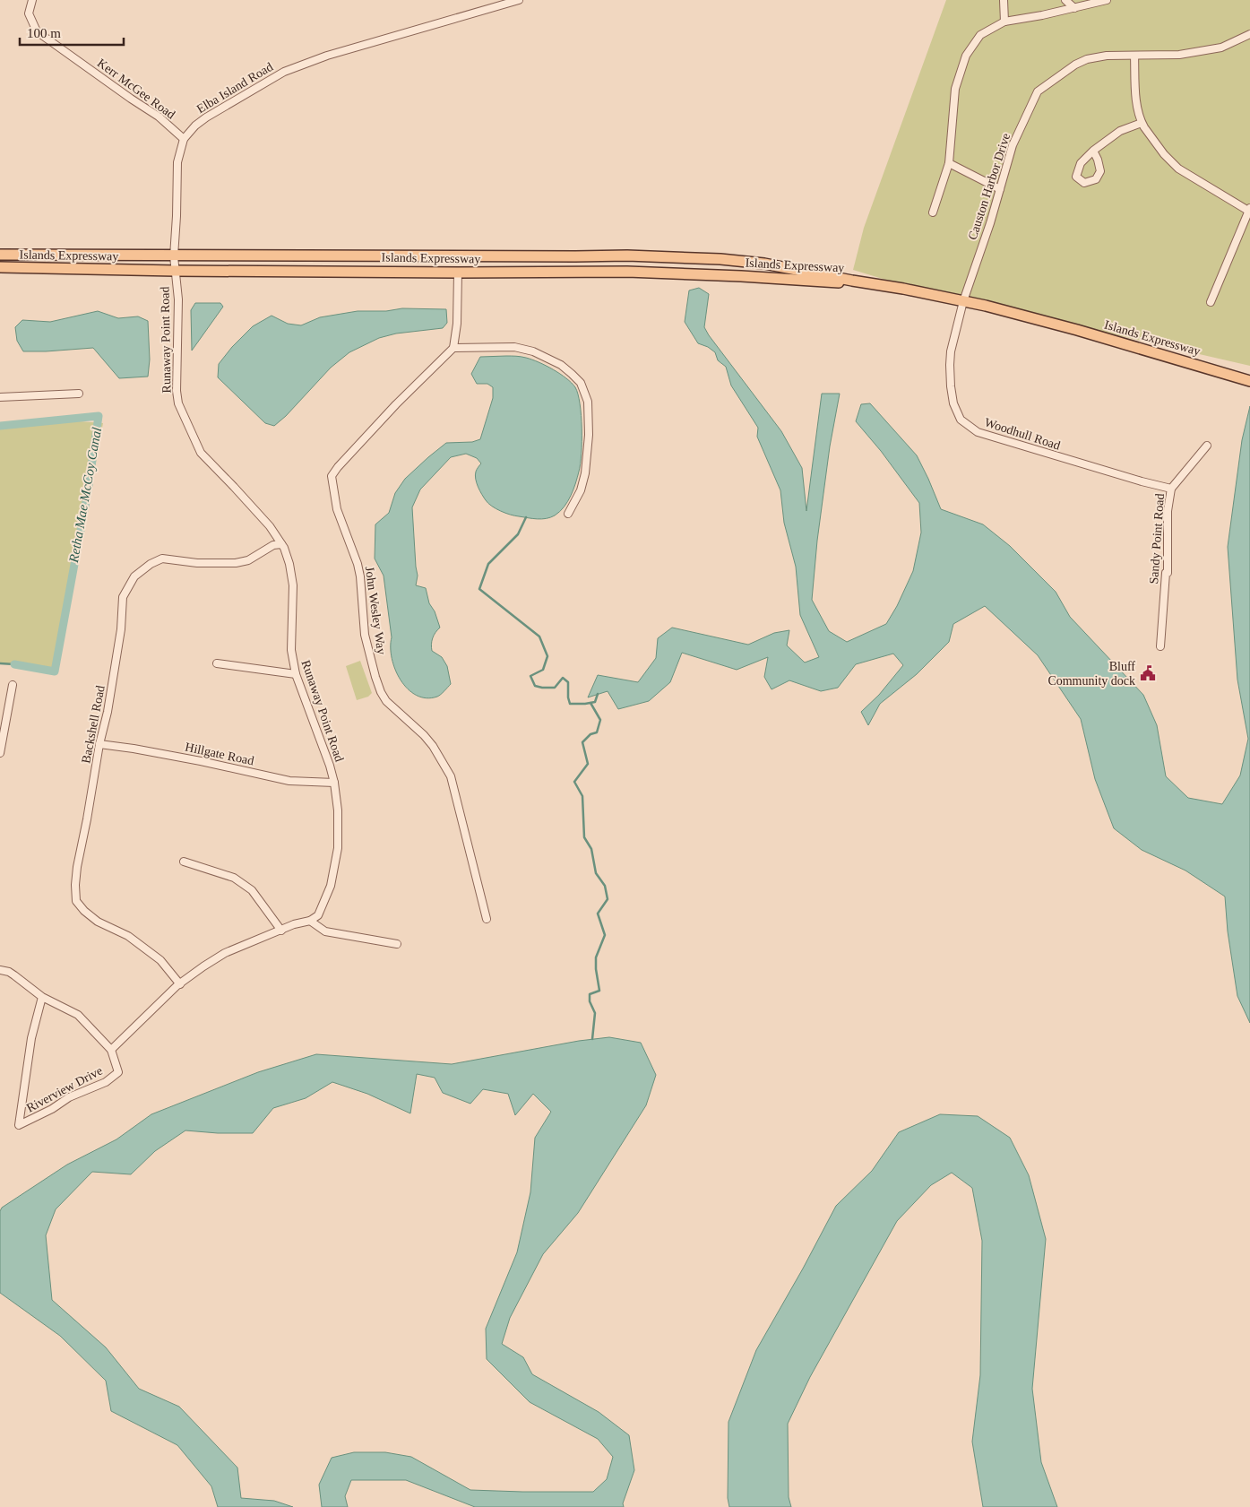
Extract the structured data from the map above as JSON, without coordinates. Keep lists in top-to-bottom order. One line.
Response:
{"streets":{"main road":["Islands Expressway"],"street":["Elba Island Road","Kerr McGee Road","Causton Harbor Drive","Runaway Point Road","Woodhull Road","Sandy Point Road","John Wesley Way","Backshell Road","Hillgate Road","Riverview Drive"]},"crossings":[["Elba Island Road","Kerr McGee Road"],["Elba Island Road","Islands Expressway"],["Elba Island Road","Runaway Point Road"],["Causton Harbor Drive","Islands Expressway"],["Causton Harbor Drive","Woodhull Road"],["Islands Expressway","Runaway Point Road"],["Islands Expressway","Woodhull Road"],["Runaway Point Road","Backshell Road"],["Runaway Point Road","Hillgate Road"],["Woodhull Road","Sandy Point Road"],["Backshell Road","Hillgate Road"]],"water":["Retha Mae McCoy Canal"],"places":{"public building":["Bluff Community dock"]},"scale_bar":"100 m"}
